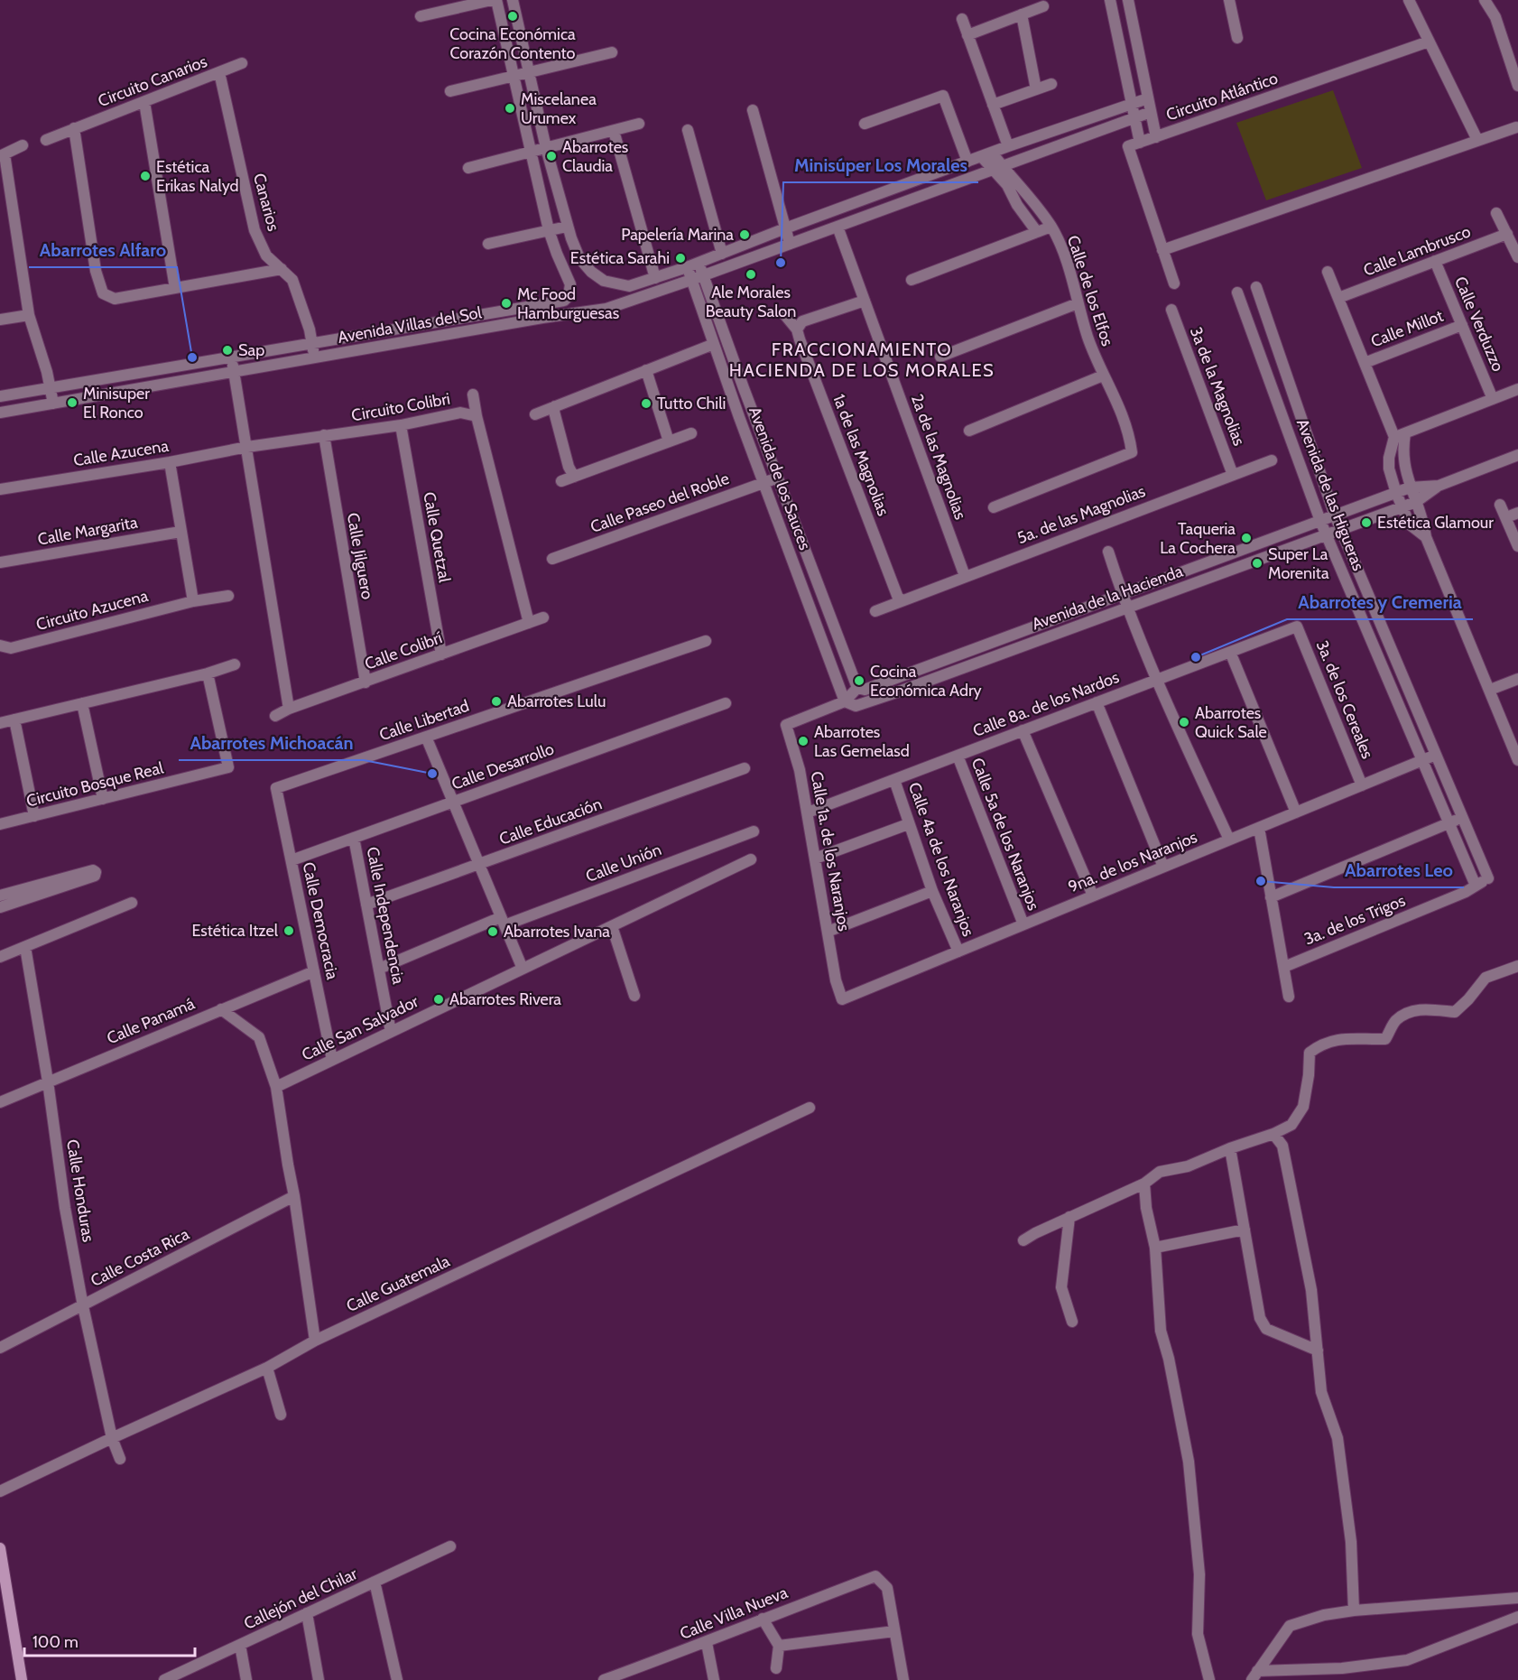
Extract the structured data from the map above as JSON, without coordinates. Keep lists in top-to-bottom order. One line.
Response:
{"streets":{"street":["Circuito Canarios","Circuito Atlántico","Canarios","Calle Lambrusco","Calle de los Elfos","Calle Verduzzo","Avenida Villas del Sol","Calle Millot","3a de la Magnolias","Circuito Colibri","Calle Azucena","1a de las Magnolias","2a de las Magnolias","Avenida de los Sauces","Avenida de las Higueras","Calle Paseo del Roble","5a. de las Magnolias","Calle Margarita","Calle Quetzal","Calle Jilguero","Avenida de la Hacienda","Circuito Azucena","Calle Colibrí","3a. de los Cereales","Calle 8a. de los Nardos","Calle Libertad","Calle Desarrollo","Circuito Bosque Real","Calle Educación","Calle 5a de los Naranjos","Calle 1a. de los Naranjos","Calle 4a de los Naranjos","9na. de los Naranjos","Calle Unión","Calle Independencia","3a. de los Trigos","Calle Democracia","Calle Panamá","Calle San Salvador","Calle Honduras","Calle Costa Rica","Calle Guatemala","Callejón del Chilar","Calle Villa Nueva"]},"crossings":[["Circuito Canarios","Canarios"],["Canarios","Avenida Villas del Sol"],["Calle Lambrusco","Calle Verduzzo"],["Calle de los Elfos","Avenida Villas del Sol"],["Calle Verduzzo","Calle Millot"],["Avenida Villas del Sol","2a de las Magnolias"],["Avenida Villas del Sol","Avenida de los Sauces"],["3a de la Magnolias","5a. de las Magnolias"],["Circuito Colibri","Calle Azucena"],["Circuito Colibri","Calle Quetzal"],["Circuito Colibri","Calle Jilguero"],["1a de las Magnolias","5a. de las Magnolias"],["2a de las Magnolias","5a. de las Magnolias"],["Avenida de los Sauces","Calle Paseo del Roble"],["Avenida de los Sauces","Avenida de la Hacienda"],["Avenida de los Sauces","Calle 1a. de los Naranjos"],["Avenida de las Higueras","Avenida de la Hacienda"],["Avenida de las Higueras","9na. de los Naranjos"],["Avenida de las Higueras","3a. de los Trigos"],["Calle Quetzal","Calle Colibrí"],["Calle Jilguero","Calle Colibrí"],["Avenida de la Hacienda","Calle 1a. de los Naranjos"],["3a. de los Cereales","Calle 8a. de los Nardos"],["3a. de los Cereales","9na. de los Naranjos"],["Calle 8a. de los Nardos","Calle 5a de los Naranjos"],["Calle 8a. de los Nardos","Calle 1a. de los Naranjos"],["Calle 8a. de los Nardos","Calle 4a de los Naranjos"],["Calle Libertad","Calle Democracia"],["Calle Desarrollo","Calle Independencia"],["Calle Desarrollo","Calle Democracia"],["Calle Educación","Calle Independencia"],["Calle 5a de los Naranjos","9na. de los Naranjos"],["Calle 1a. de los Naranjos","9na. de los Naranjos"],["Calle 4a de los Naranjos","9na. de los Naranjos"],["Calle Unión","Calle Independencia"],["Calle Independencia","Calle San Salvador"],["Calle Democracia","Calle Panamá"],["Calle Democracia","Calle San Salvador"],["Calle Panamá","Calle Honduras"],["Calle Honduras","Calle Costa Rica"],["Calle Honduras","Calle Guatemala"]],"districts":["FRACCIONAMIENTO HACIENDA DE LOS MORALES"],"places":["Cocina Económica Corazón Contento","Miscelanea Urumex","Abarrotes Claudia","Estética Erikas Nalyd","Papelería Marina","Estética Sarahi","Minisúper Los Morales","Ale Morales Beauty Salon","Mc Food Hamburguesas","Sap","Abarrotes Alfaro","Minisuper El Ronco","Tutto Chili","Estética Glamour","Taqueria La Cochera","Super La Morenita","Abarrotes y Cremeria","Cocina Económica Adry","Abarrotes Lulu","Abarrotes Quick Sale","Abarrotes Las Gemelasd","Abarrotes Michoacán","Abarrotes Leo","Estética Itzel","Abarrotes Ivana","Abarrotes Rivera"],"scale_bar":"100 m"}
